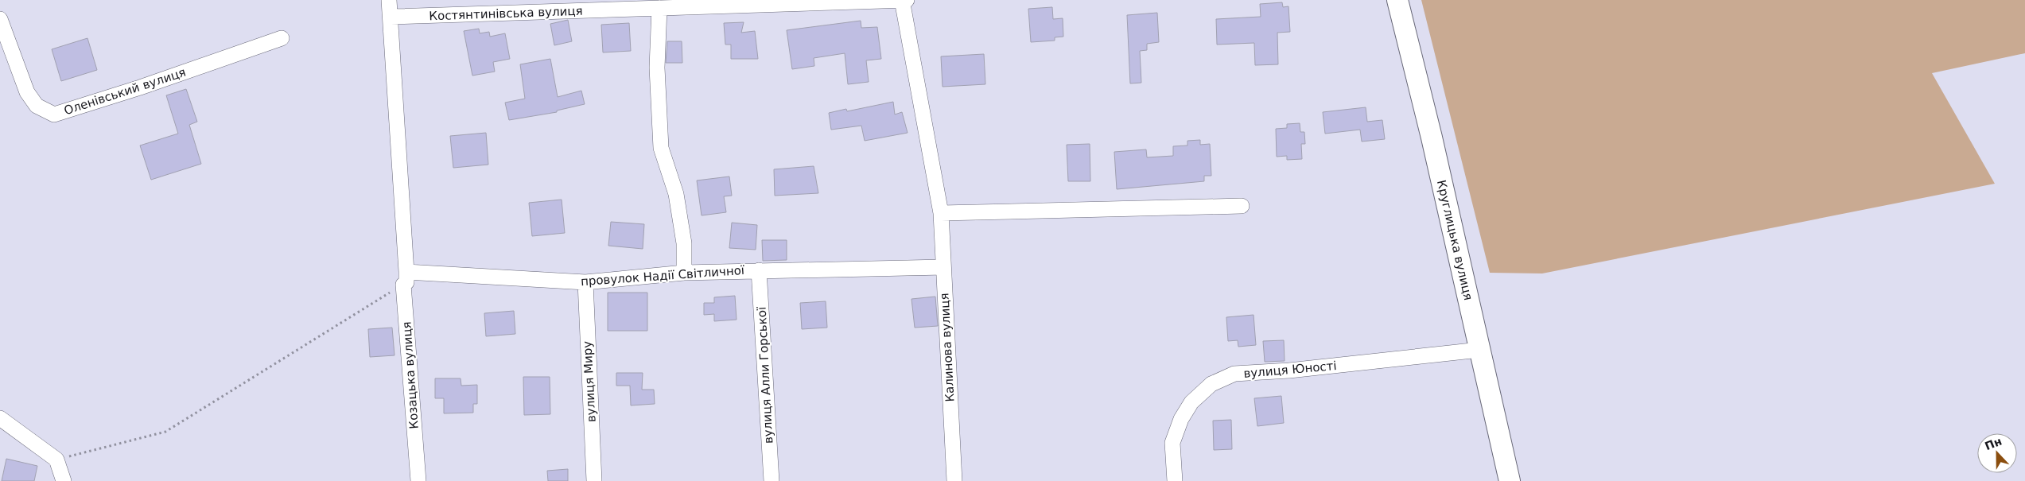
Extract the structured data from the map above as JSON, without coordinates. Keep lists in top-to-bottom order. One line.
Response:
{"streets":{"street":["Костянтинівська вулиця","Оленівський вулиця","Круглицька вулиця","провулок Надії Світличної","Калинова вулиця","вулиця Юності","Козацька вулиця","вулиця Алли Горської","вулиця Миру"]},"crossings":[["Костянтинівська вулиця","Калинова вулиця"],["Костянтинівська вулиця","Козацька вулиця"],["Круглицька вулиця","вулиця Юності"],["провулок Надії Світличної","Калинова вулиця"],["провулок Надії Світличної","Козацька вулиця"],["провулок Надії Світличної","вулиця Алли Горської"],["провулок Надії Світличної","вулиця Миру"]],"north":"top"}
